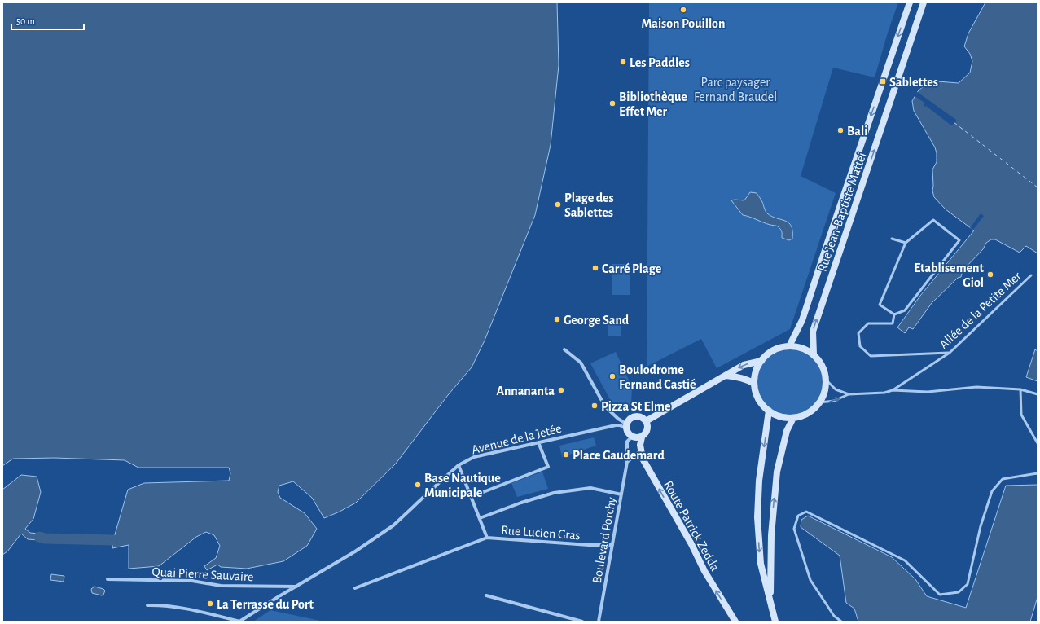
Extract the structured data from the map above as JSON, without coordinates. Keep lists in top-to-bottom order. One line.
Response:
{"streets":{"main road":["Rue Jean-Baptiste Mattei","Route Patrick Zedda"],"street":["Avenue de la Jetée","Rue Lucien Gras","Boulevard Porchy","Quai Pierre Sauvaire"],"lane":["Allée de la Petite Mer"]},"crossings":[["Avenue de la Jetée","Route Patrick Zedda"],["Avenue de la Jetée","Boulevard Porchy"],["Avenue de la Jetée","Quai Pierre Sauvaire"],["Route Patrick Zedda","Boulevard Porchy"],["Rue Lucien Gras","Boulevard Porchy"]],"one_way":["Route Patrick Zedda"],"parks":["Parc paysager Fernand Braudel"],"places":{"other":["Maison Pouillon","Les Paddles","Bibliothèque Effet Mer","Bali","Plage des Sablettes","Carré Plage","Etablisement Giol","George Sand","Boulodrome Fernand Castié","Annananta","Pizza St Elme","Place Gaudemard","Base Nautique Municipale","La Terrasse du Port"],"transit":["Sablettes"]},"scale_bar":"50 m"}
